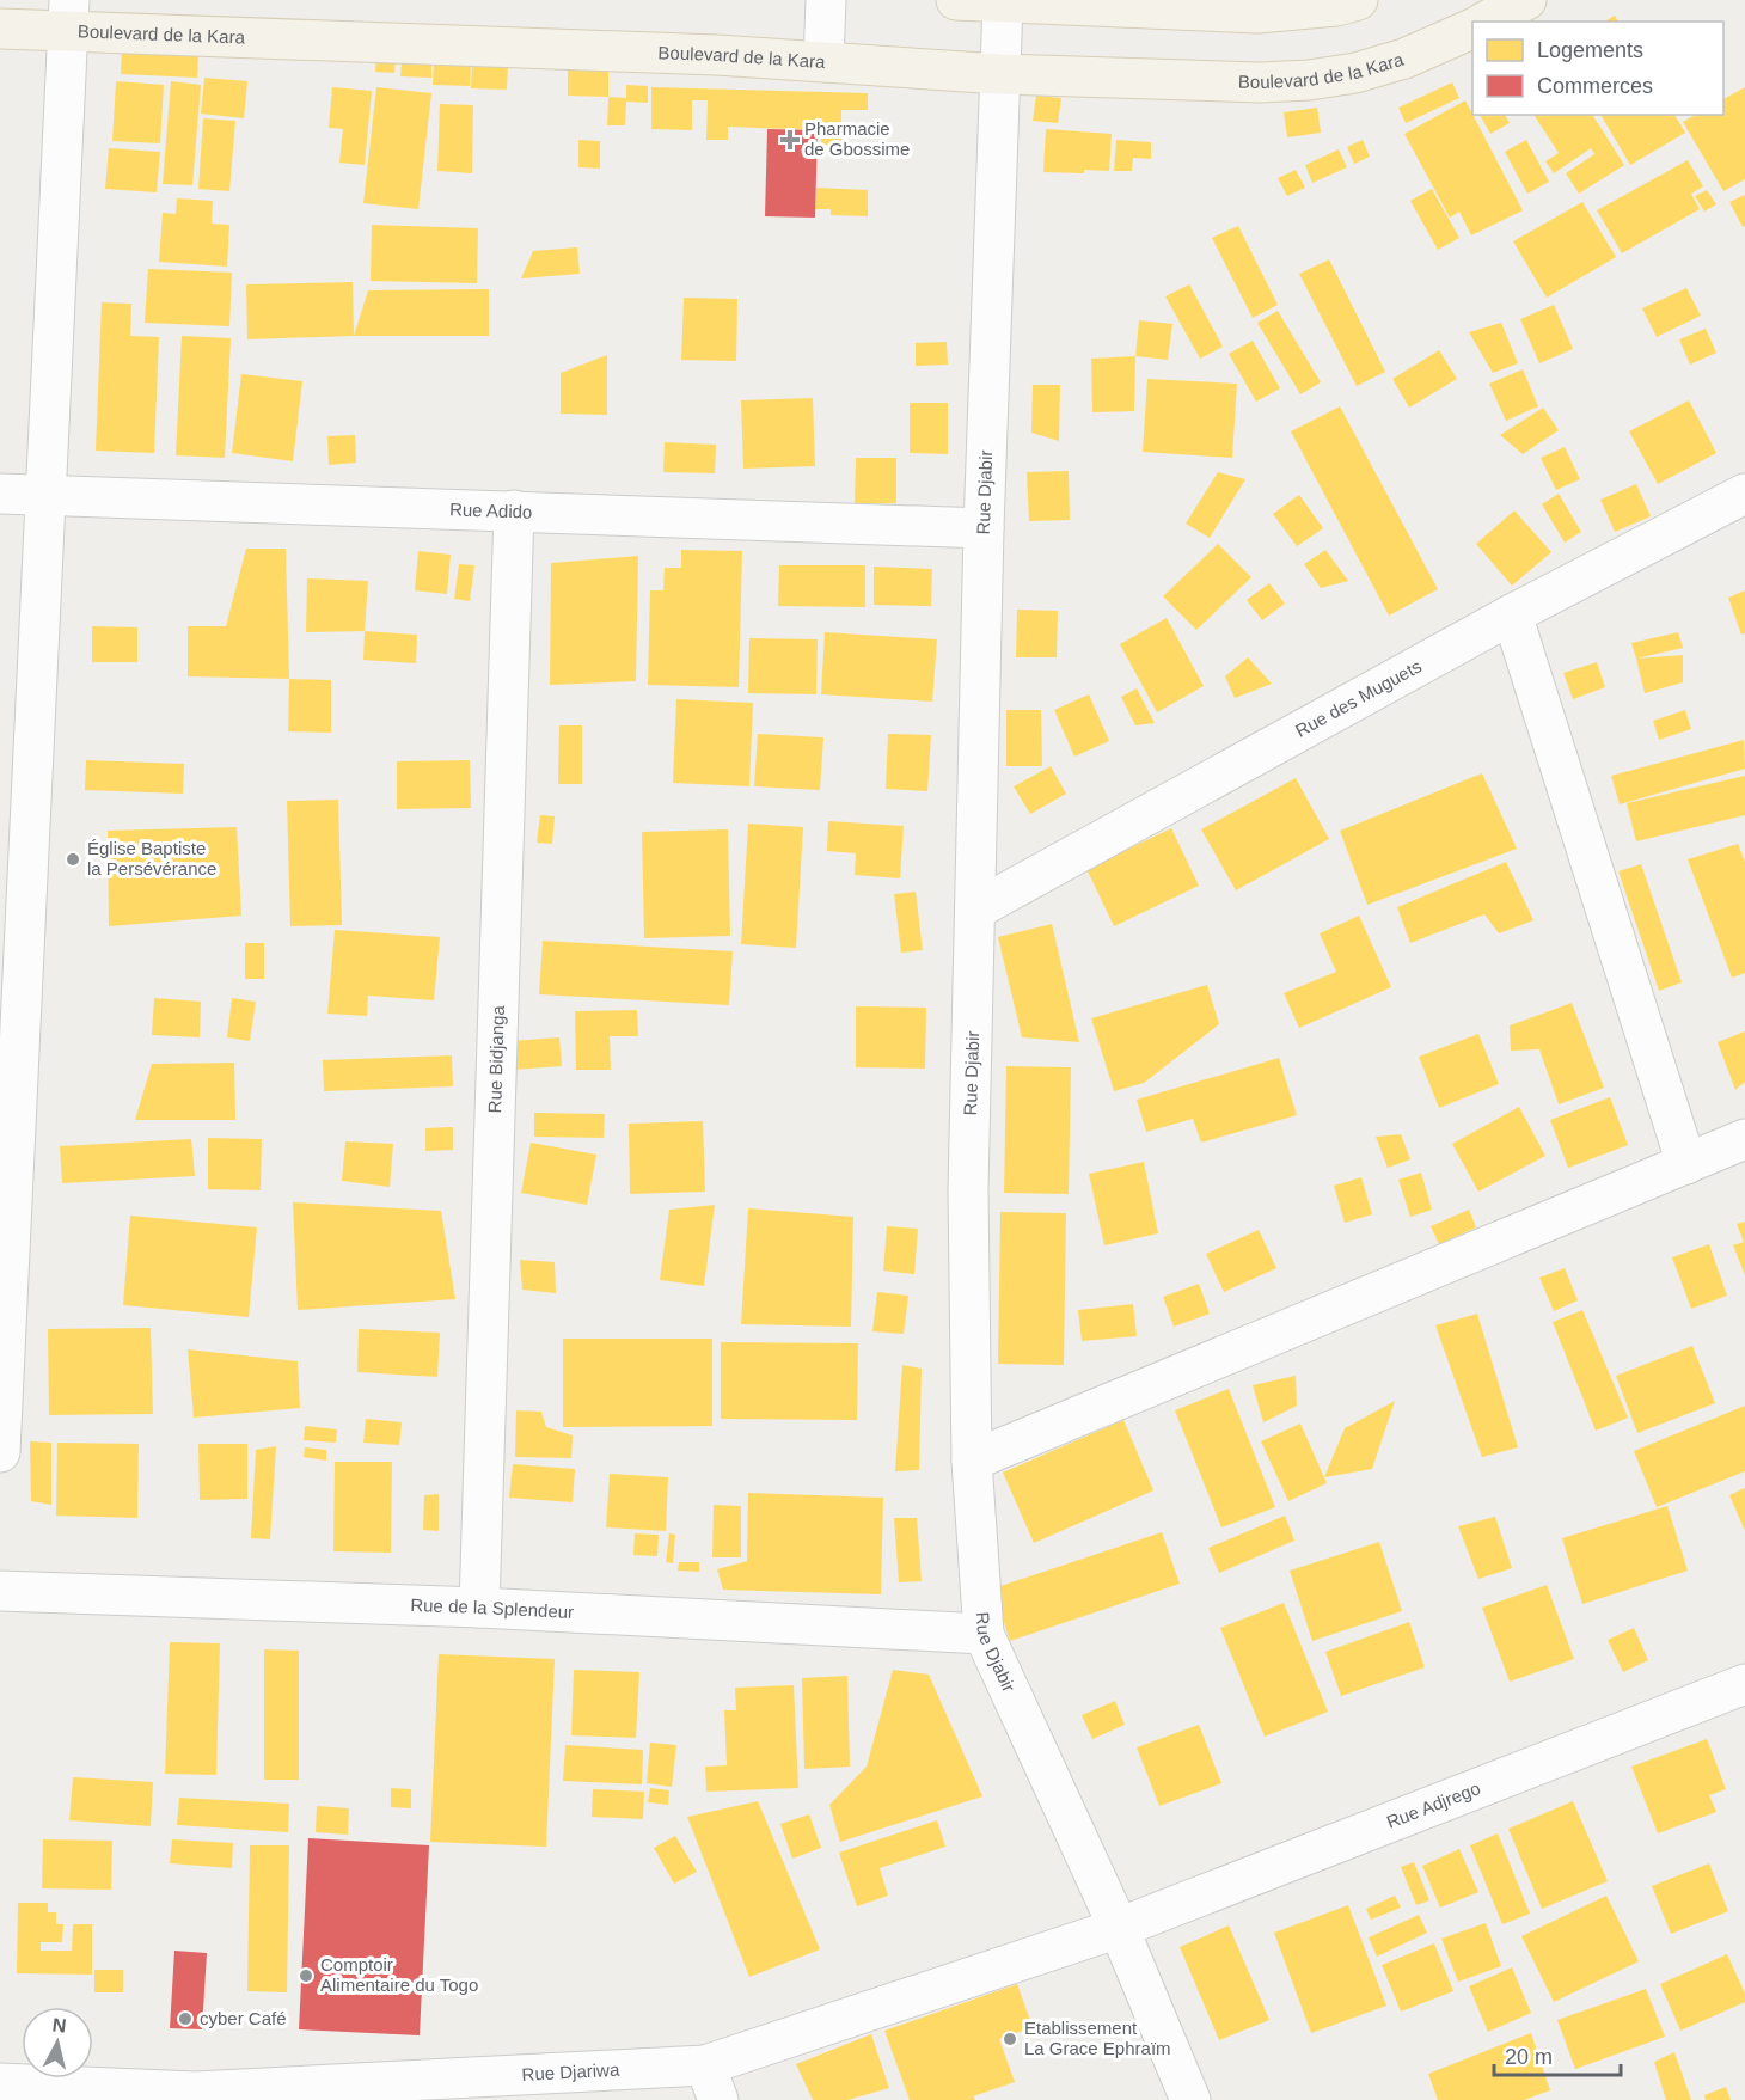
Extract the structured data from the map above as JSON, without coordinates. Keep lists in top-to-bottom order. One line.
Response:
{"streets":{"main road":["Boulevard de la Kara"],"street":["Rue Djabir","Rue Adido","Rue des Muguets","Rue Bidjanga","Rue de la Splendeur","Rue Adjrego","Rue Djariwa"]},"crossings":[["Boulevard de la Kara","Rue Djabir"],["Rue Djabir","Rue Adido"],["Rue Djabir","Rue des Muguets"],["Rue Djabir","Rue de la Splendeur"],["Rue Djabir","Rue Adjrego"],["Rue Djabir","Rue Djariwa"],["Rue Adido","Rue Bidjanga"],["Rue Bidjanga","Rue de la Splendeur"],["Rue Adjrego","Rue Djariwa"]],"places":{"health":["Pharmacie de Gbossime"],"other":["Église Baptiste la Persévérance","Comptoir Alimentaire du Togo","cyber Café","Etablissement La Grace Ephraïm"]},"legend":["Logements","Commerces"],"scale_bar":"20 m","north":"top"}
